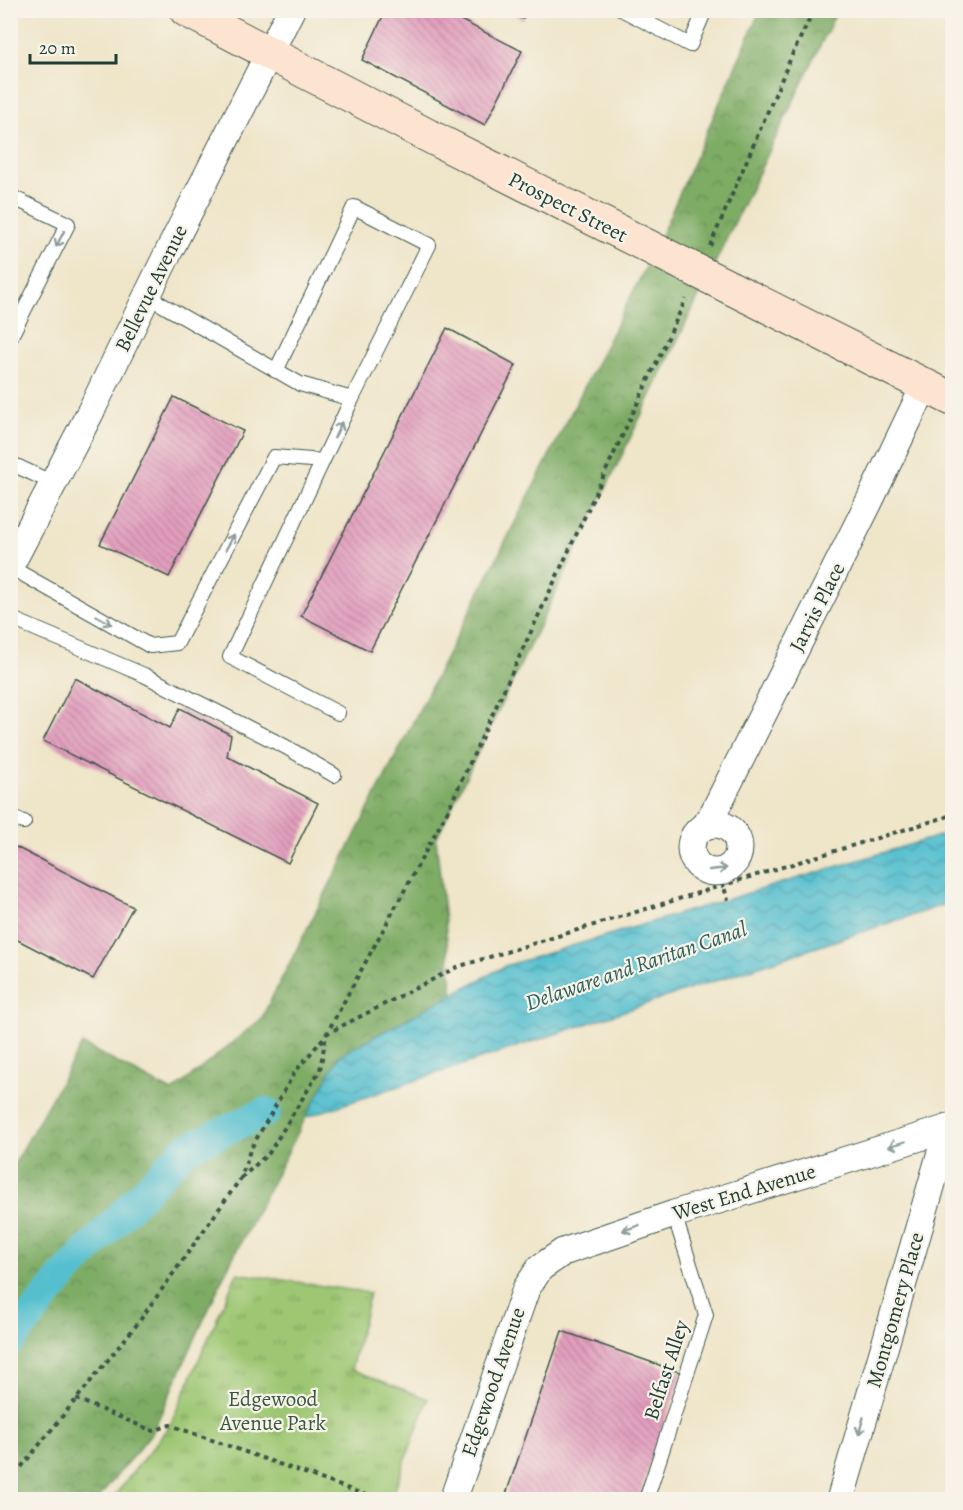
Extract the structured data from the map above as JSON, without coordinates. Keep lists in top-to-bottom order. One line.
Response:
{"streets":{"street":["Prospect Street","Bellevue Avenue","Jarvis Place","West End Avenue","Montgomery Place","Edgewood Avenue"],"lane":["Belfast Alley"]},"crossings":[["Prospect Street","Bellevue Avenue"],["Prospect Street","Jarvis Place"],["West End Avenue","Montgomery Place"],["West End Avenue","Belfast Alley"],["West End Avenue","Edgewood Avenue"]],"one_way":["West End Avenue","Montgomery Place"],"water":["Delaware and Raritan Canal"],"parks":["Edgewood Avenue Park"],"scale_bar":"20 m"}
